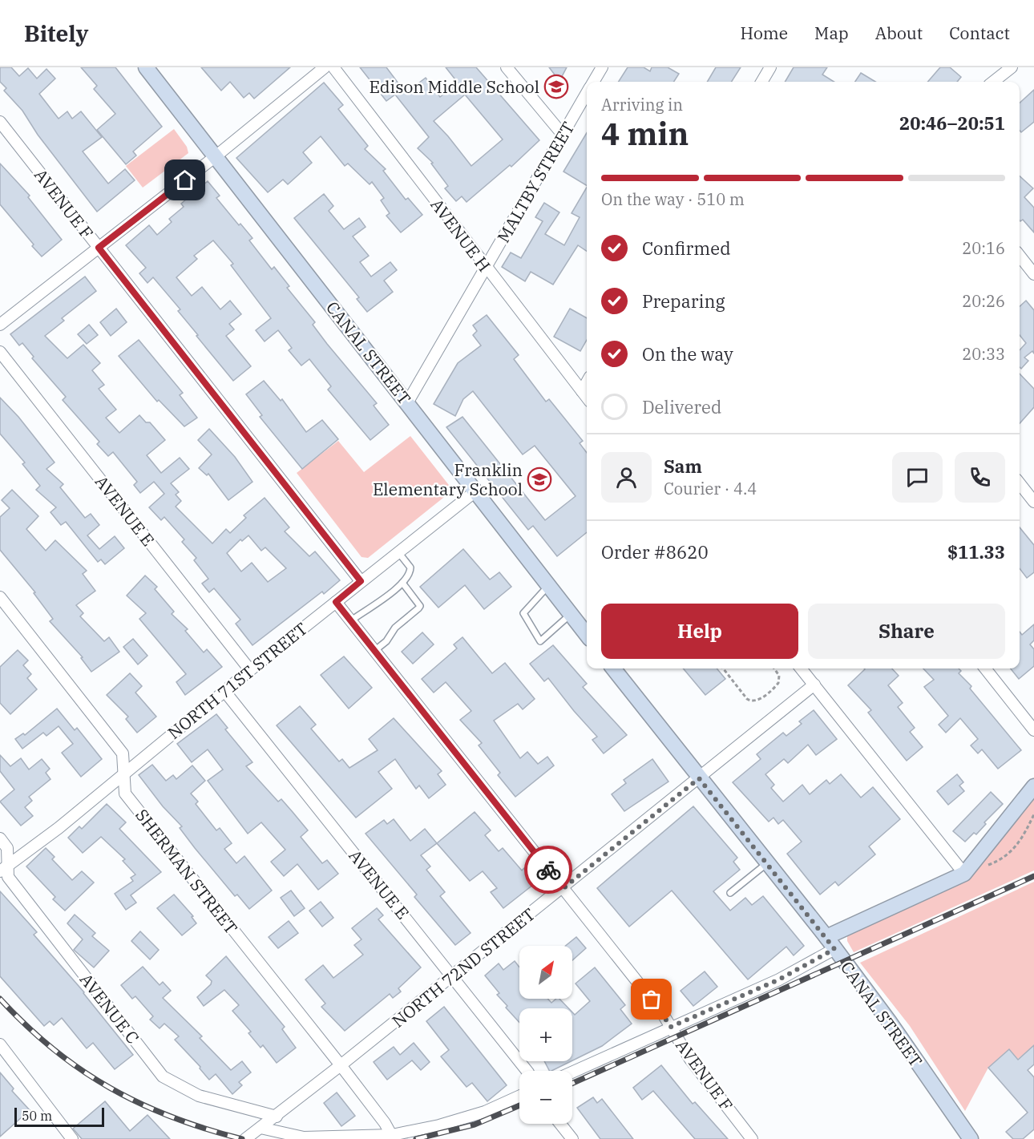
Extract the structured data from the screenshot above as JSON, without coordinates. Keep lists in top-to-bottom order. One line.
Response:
{"streets":{"street":["MALTBY STREET","AVENUE F","AVENUE H","CANAL STREET","AVENUE E","NORTH 71ST STREET","SHERMAN STREET","NORTH 72ND STREET","AVENUE C"]},"crossings":[["MALTBY STREET","AVENUE H"],["MALTBY STREET","CANAL STREET"],["AVENUE F","NORTH 71ST STREET"],["AVENUE F","NORTH 72ND STREET"],["CANAL STREET","NORTH 71ST STREET"],["CANAL STREET","NORTH 72ND STREET"],["AVENUE E","NORTH 71ST STREET"],["AVENUE E","NORTH 72ND STREET"],["NORTH 71ST STREET","SHERMAN STREET"],["NORTH 71ST STREET","AVENUE C"],["SHERMAN STREET","NORTH 72ND STREET"],["NORTH 72ND STREET","AVENUE C"]],"places":{"school or university":["Edison Middle School","Franklin Elementary School"]},"scale_bar":"50 m","north":"top right","page":{"header":"Bitely","nav":["Home","Map","About","Contact"],"heading":["4 min","Arriving in","20:46–20:51"],"panel":["Sam","Courier · 4.4","Order #8620","$11.33"],"bar":"On the way · 510 m","list":[["Confirmed","20:16"],["Preparing","20:26"],["On the way","20:33"],"Delivered"],"buttons":["Help","Share"],"map_buttons":["+","−"],"scale":"50 m"}}
